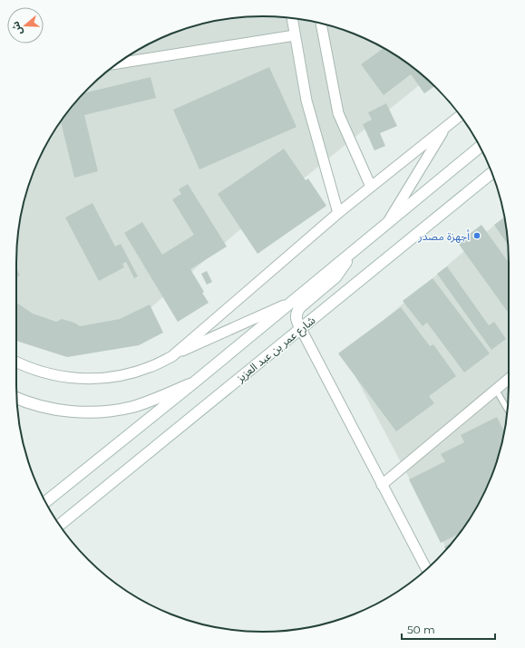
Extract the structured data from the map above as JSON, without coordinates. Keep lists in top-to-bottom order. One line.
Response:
{"streets":{"main road":["شارع عمر بن عبد العزيز"]},"places":["أجهزة مصدر"],"scale_bar":"50 m","north":"left"}
